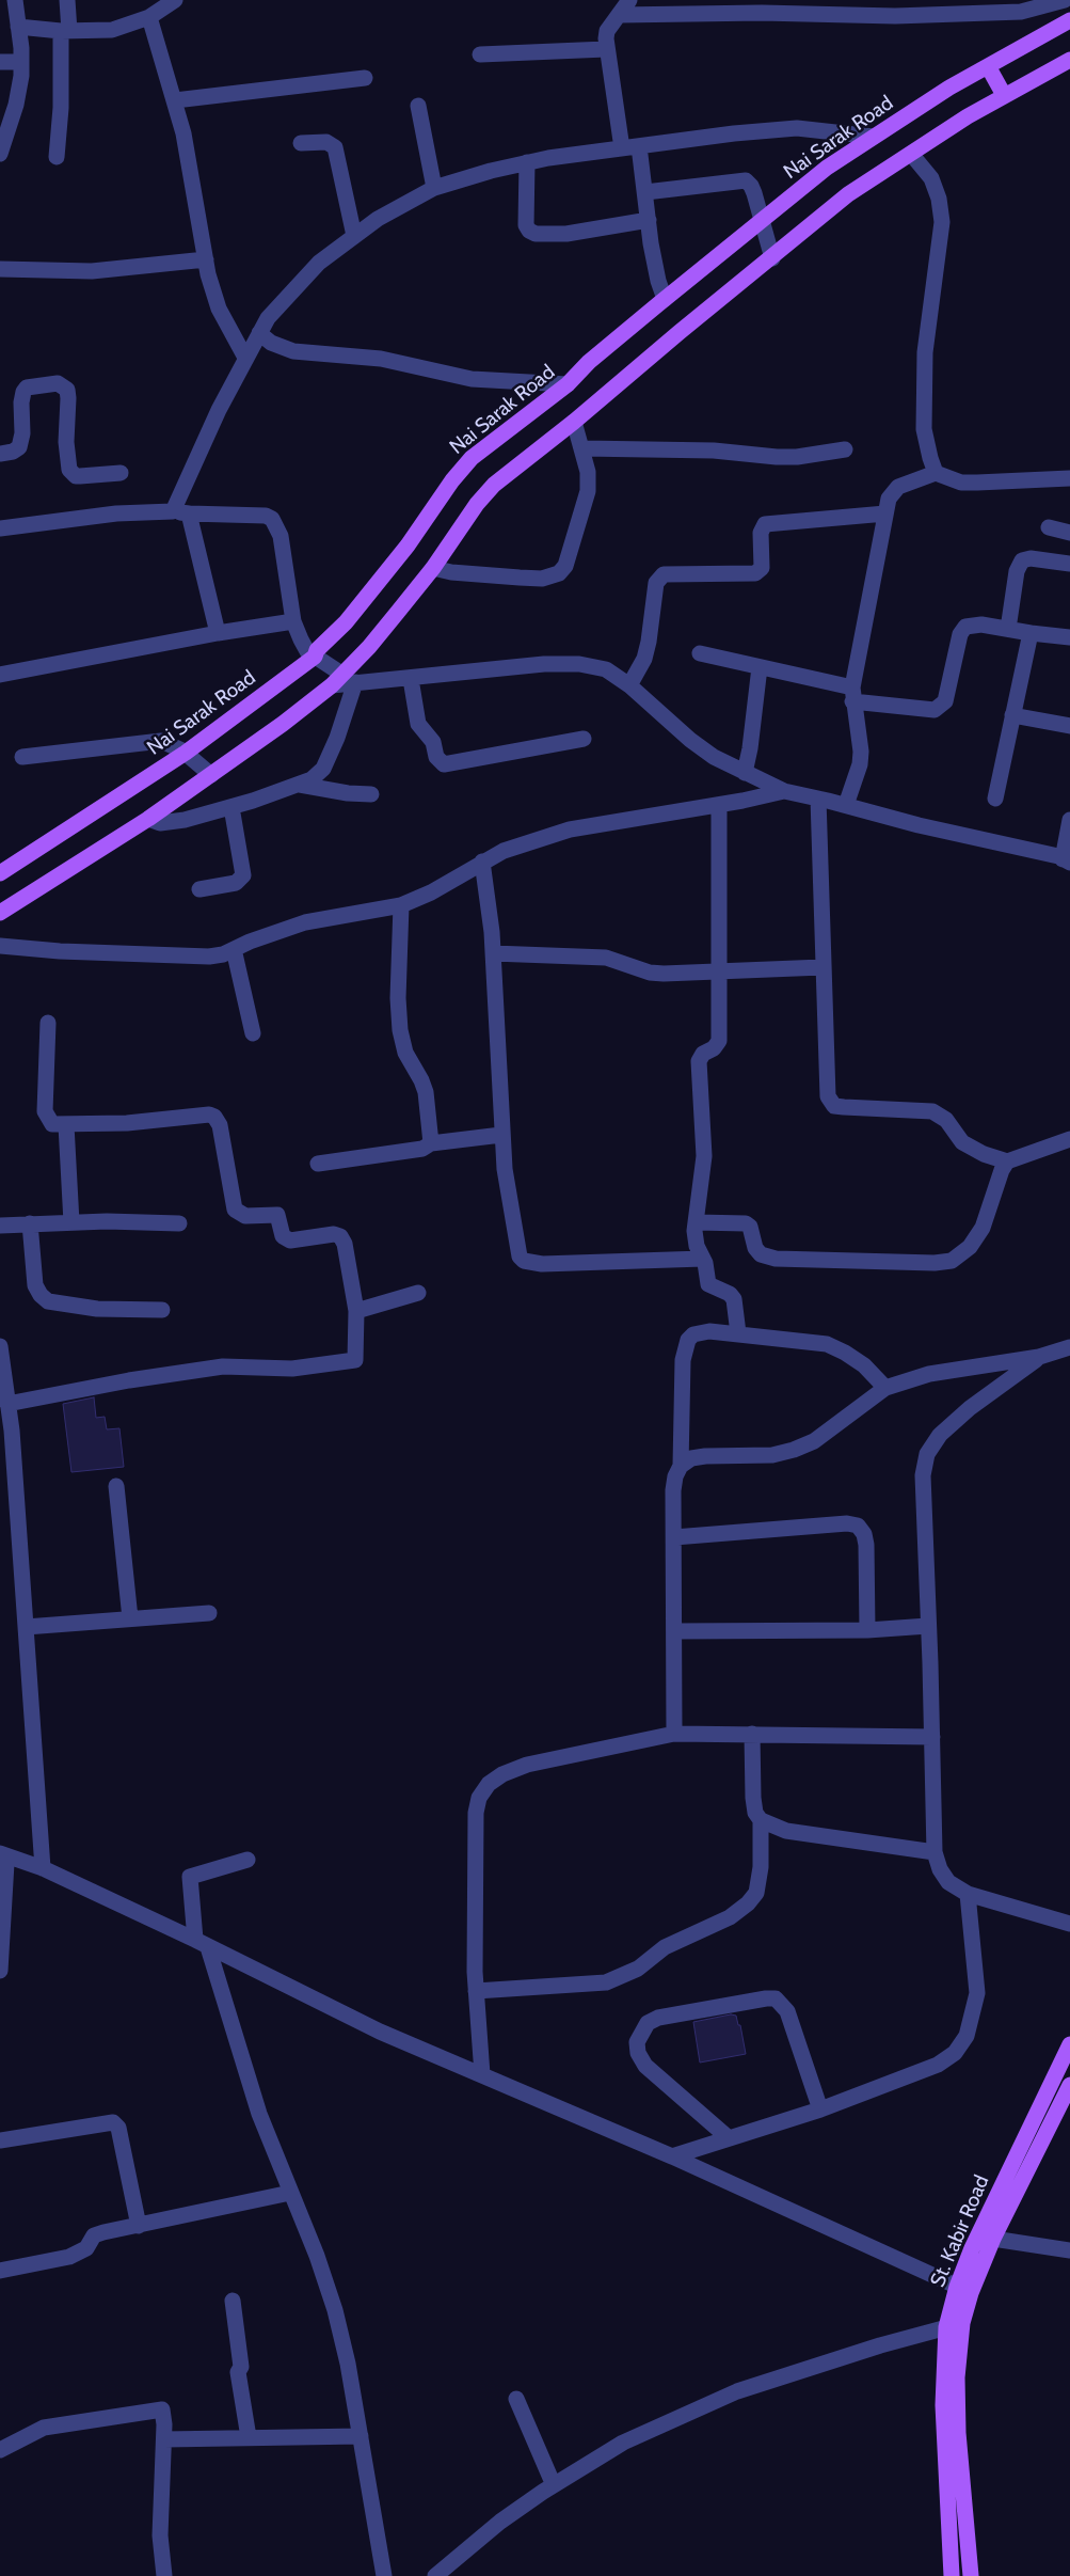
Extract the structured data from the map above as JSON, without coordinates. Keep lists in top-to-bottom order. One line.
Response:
{"streets":{"main road":["Nai Sarak Road","St. Kabir Road"]}}
